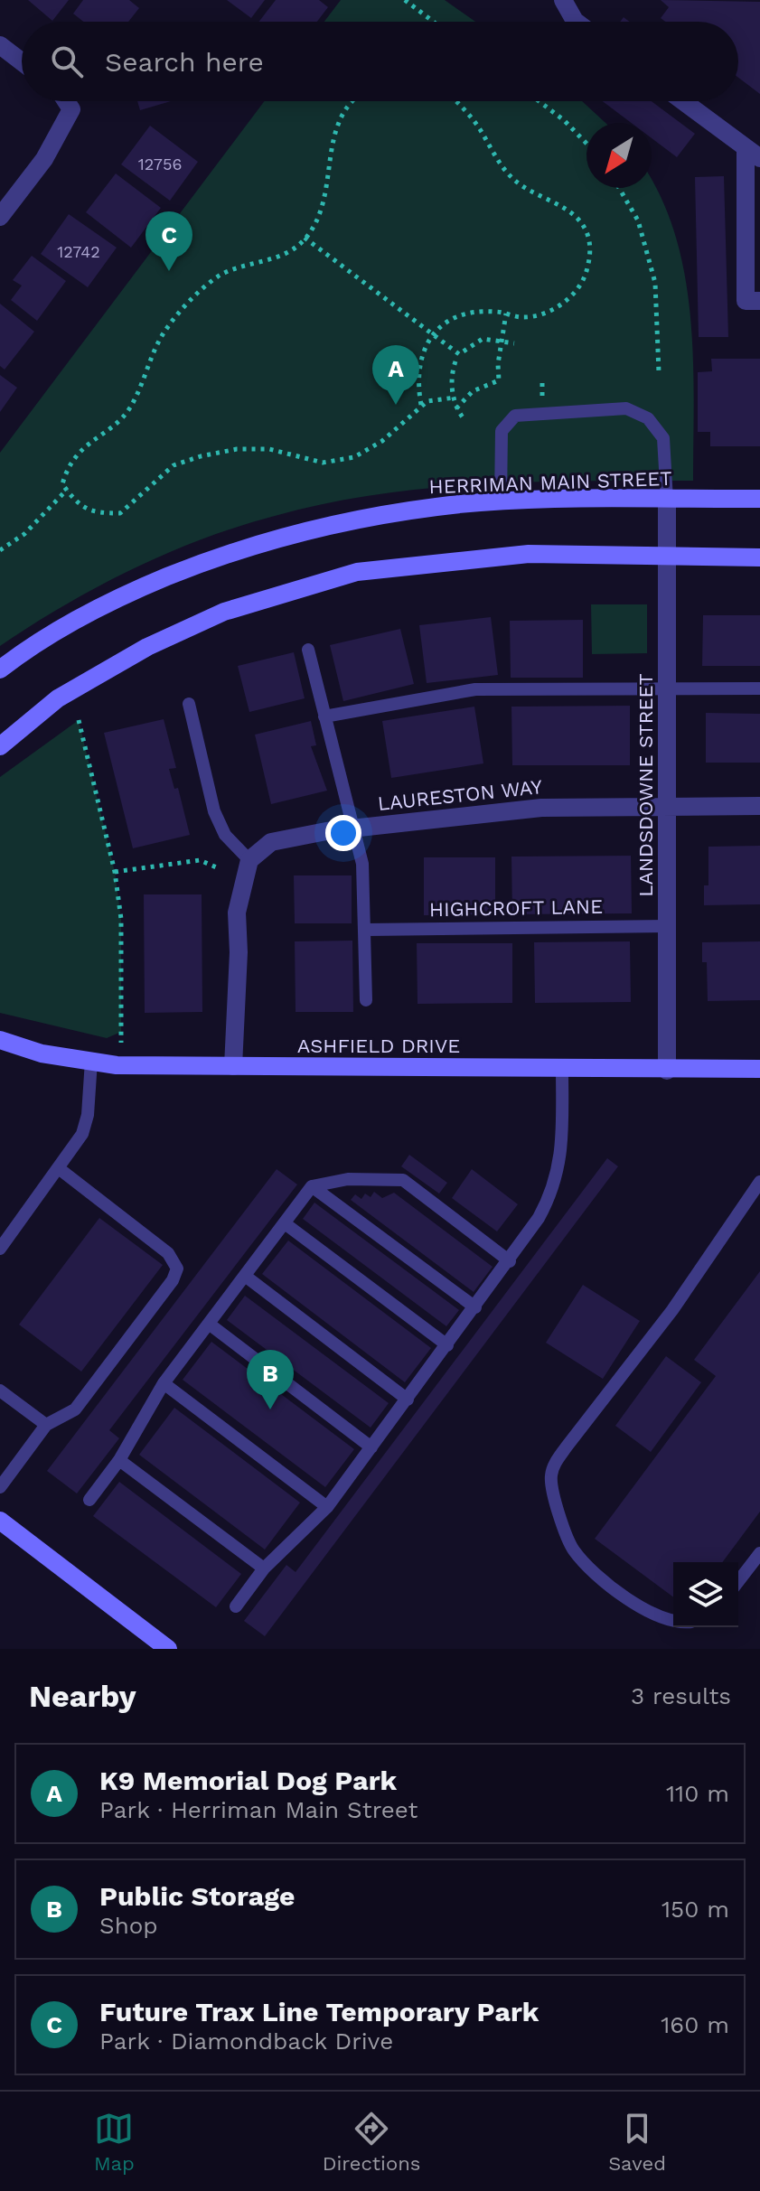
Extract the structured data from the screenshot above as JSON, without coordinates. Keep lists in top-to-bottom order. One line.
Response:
{"streets":{"main road":["HERRIMAN MAIN STREET","ASHFIELD DRIVE"],"street":["LANDSDOWNE STREET","LAURESTON WAY"],"lane":["HIGHCROFT LANE"]},"crossings":[["HERRIMAN MAIN STREET","LANDSDOWNE STREET"],["LANDSDOWNE STREET","LAURESTON WAY"],["LANDSDOWNE STREET","HIGHCROFT LANE"],["LANDSDOWNE STREET","ASHFIELD DRIVE"]],"house_numbers":["12756","12742"],"north":"bottom left","page":{"search":"Search here","pins":["C","A","B"],"heading":["Nearby","3 results"],"list":[{"mark":"A","name":"K9 Memorial Dog Park","note":"Park · Herriman Main Street","value":"110 m"},{"mark":"B","name":"Public Storage","note":"Shop","value":"150 m"},{"mark":"C","name":"Future Trax Line Temporary Park","note":"Park · Diamondback Drive","value":"160 m"}],"nav":["Map","Directions","Saved"]}}
